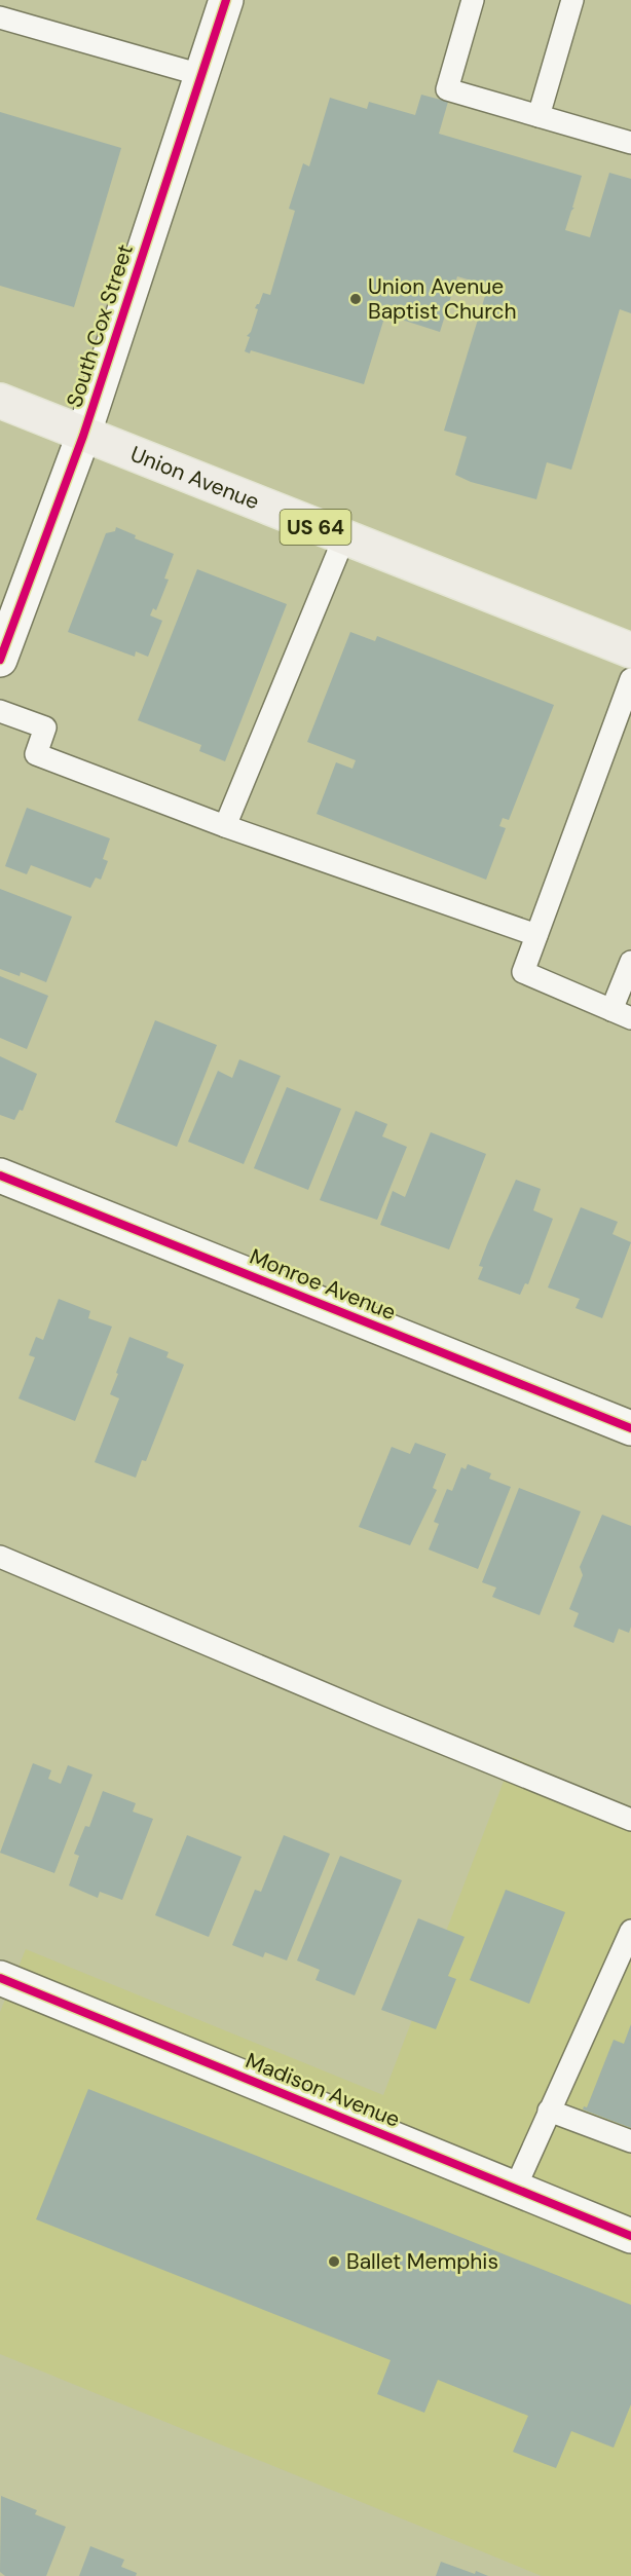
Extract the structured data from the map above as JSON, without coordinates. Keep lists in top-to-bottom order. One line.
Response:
{"streets":{"main road":["Union Avenue","US 64"],"street":["South Cox Street","Monroe Avenue","Madison Avenue"]},"crossings":[["South Cox Street","Union Avenue"]],"places":["Union Avenue Baptist Church","Ballet Memphis"]}
